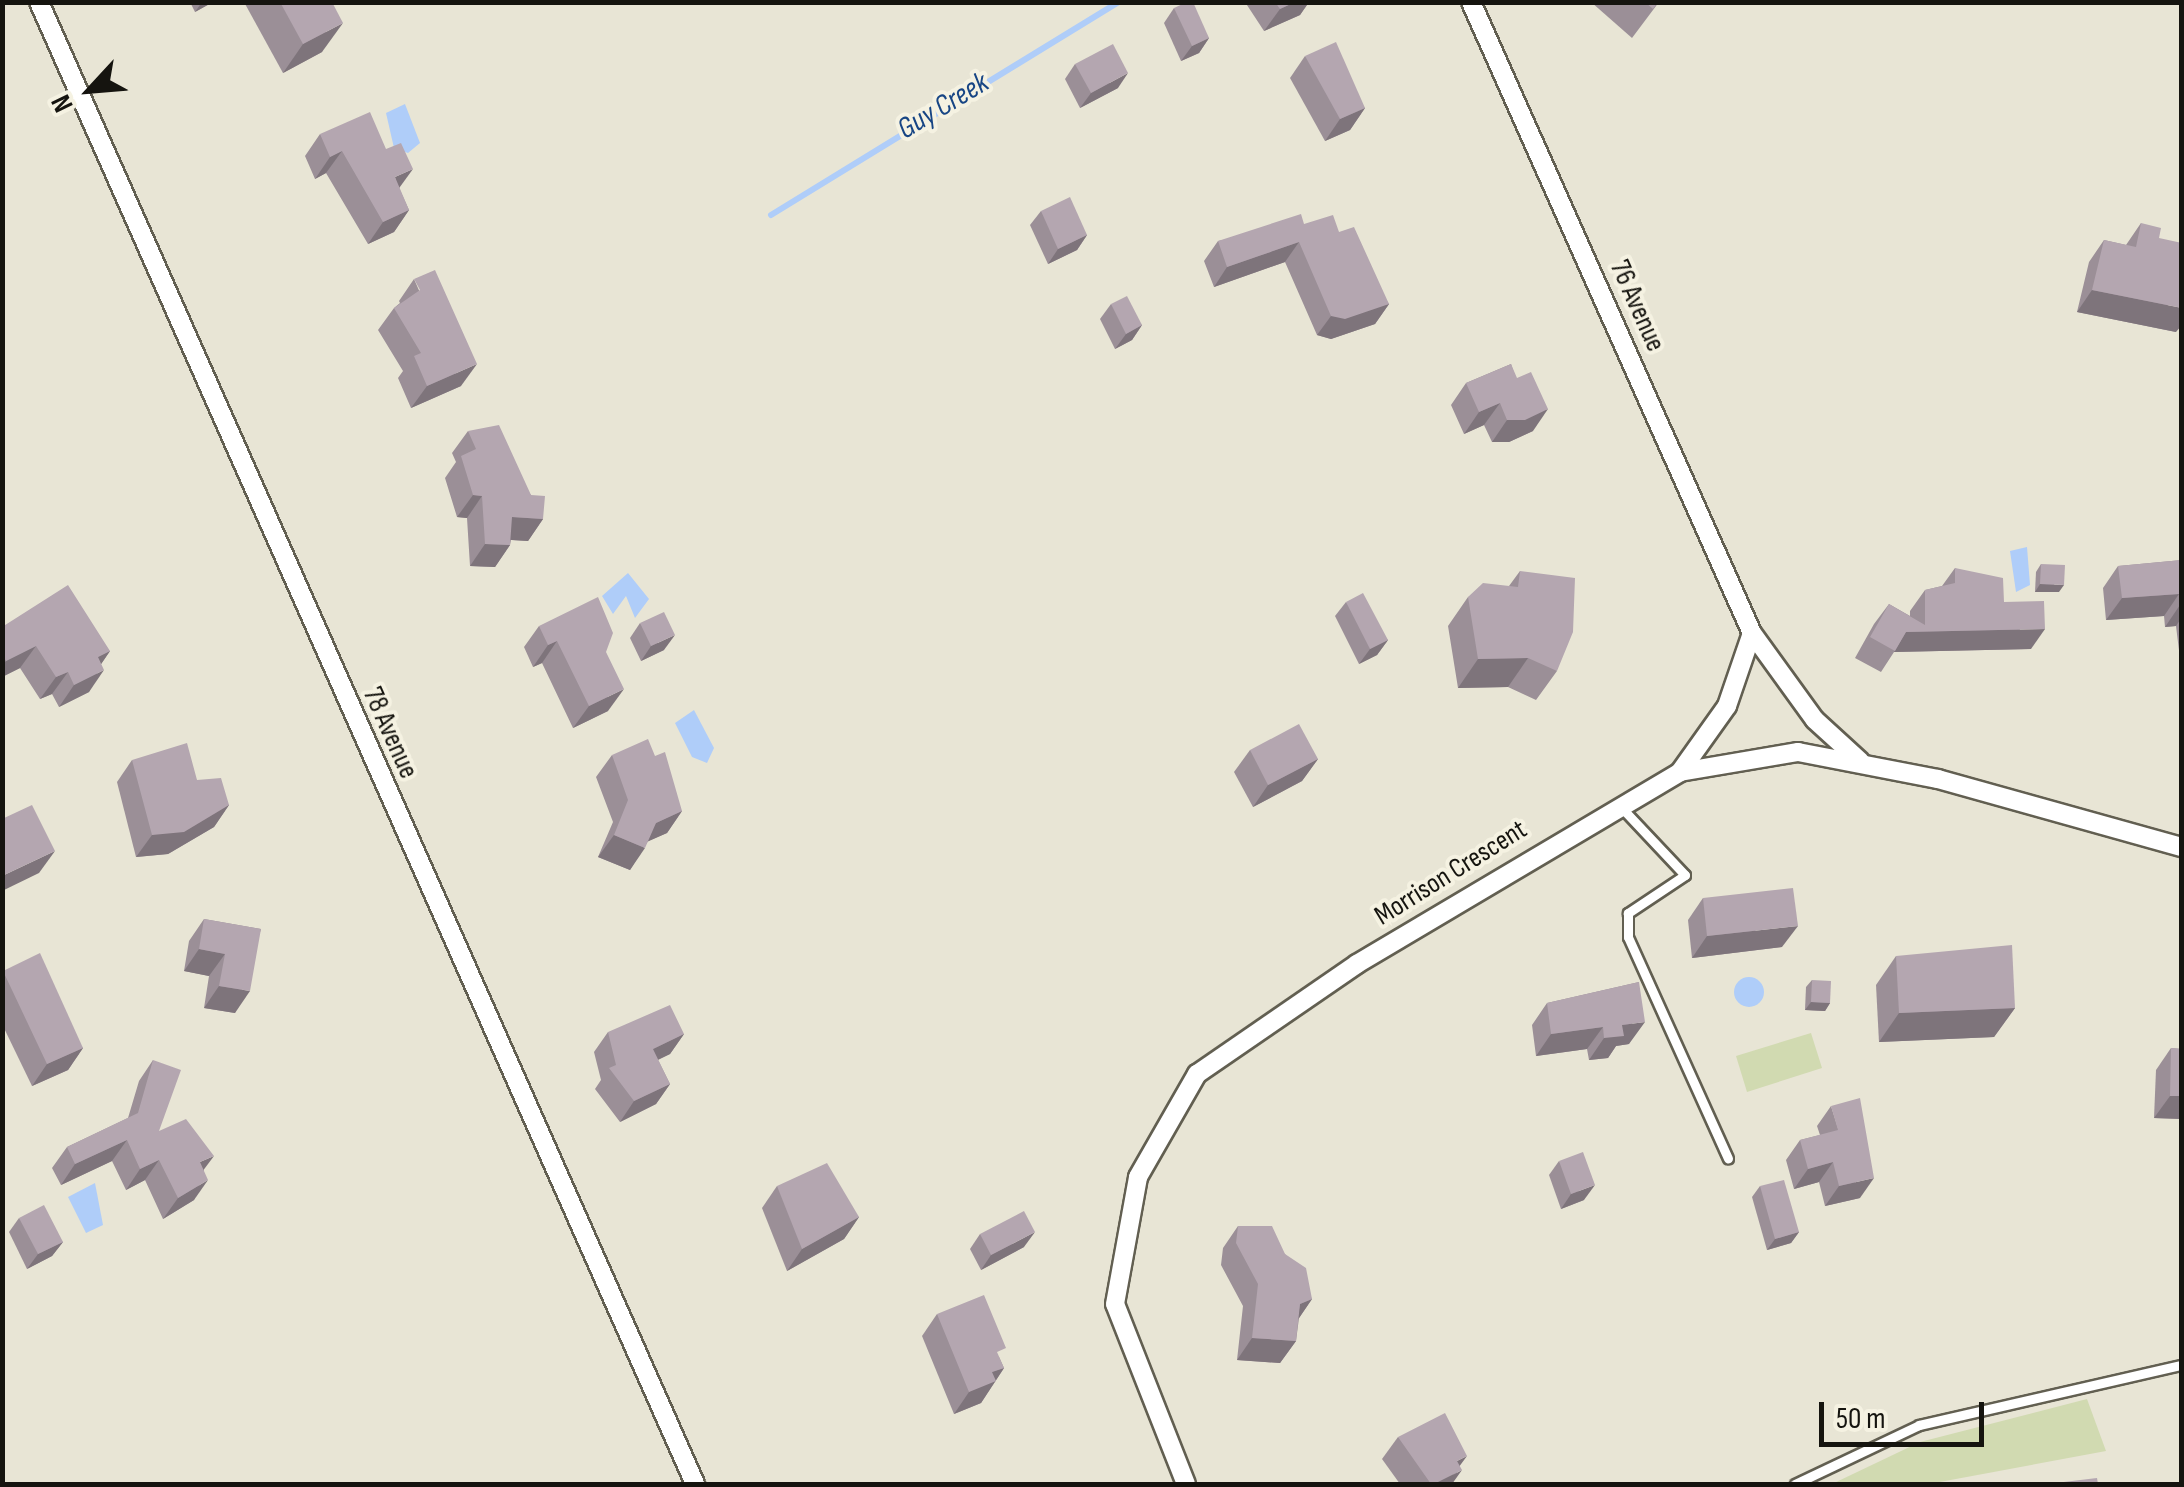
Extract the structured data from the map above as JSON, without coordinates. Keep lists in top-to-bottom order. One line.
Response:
{"streets":{"street":["76 Avenue","78 Avenue","Morrison Crescent"]},"crossings":[["76 Avenue","Morrison Crescent"]],"water":["Guy Creek"],"scale_bar":"50 m","north":"bottom left"}
